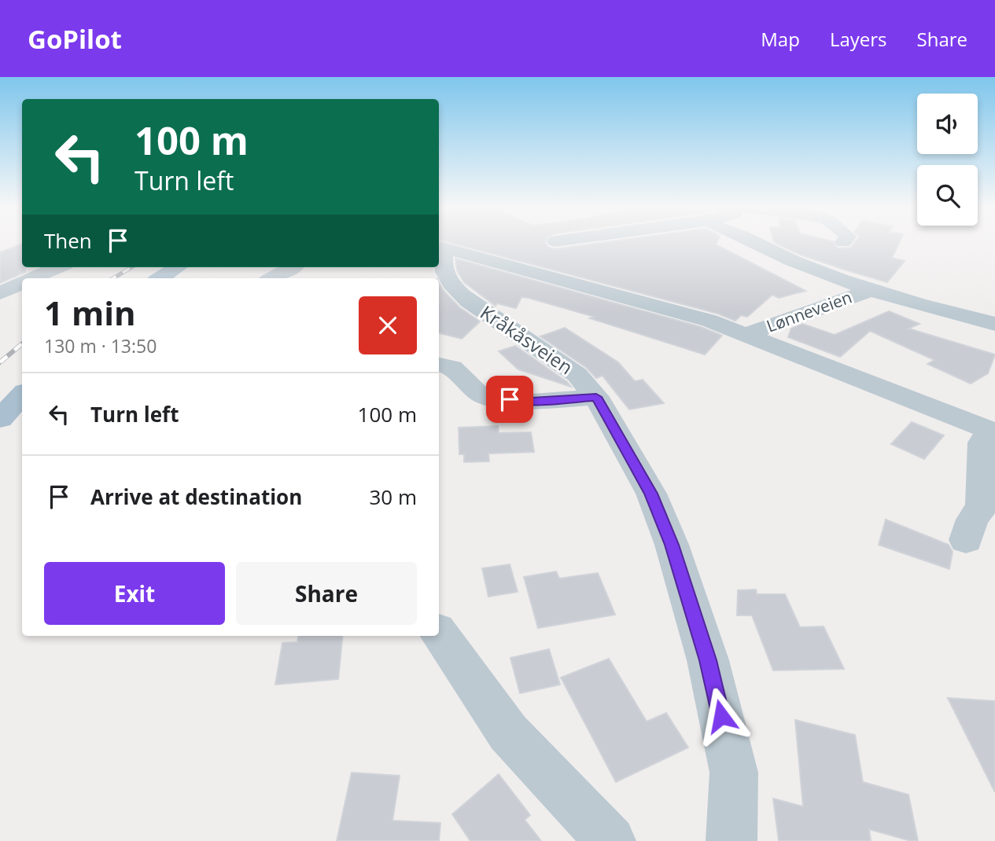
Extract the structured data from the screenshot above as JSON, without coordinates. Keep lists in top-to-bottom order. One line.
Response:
{"streets":{"street":["Lønneveien","Kråkåsveien"]},"crossings":[["Lønneveien","Kråkåsveien"]],"page":{"header":"GoPilot","nav":["Map","Layers","Share"],"turn":["100 m","Turn left"],"then":"Then","heading":["1 min","130 m · 13:50"],"list":[{"name":"Turn left","value":"100 m"},{"name":"Arrive at destination","value":"30 m"}],"buttons":["Exit","Share"]}}
